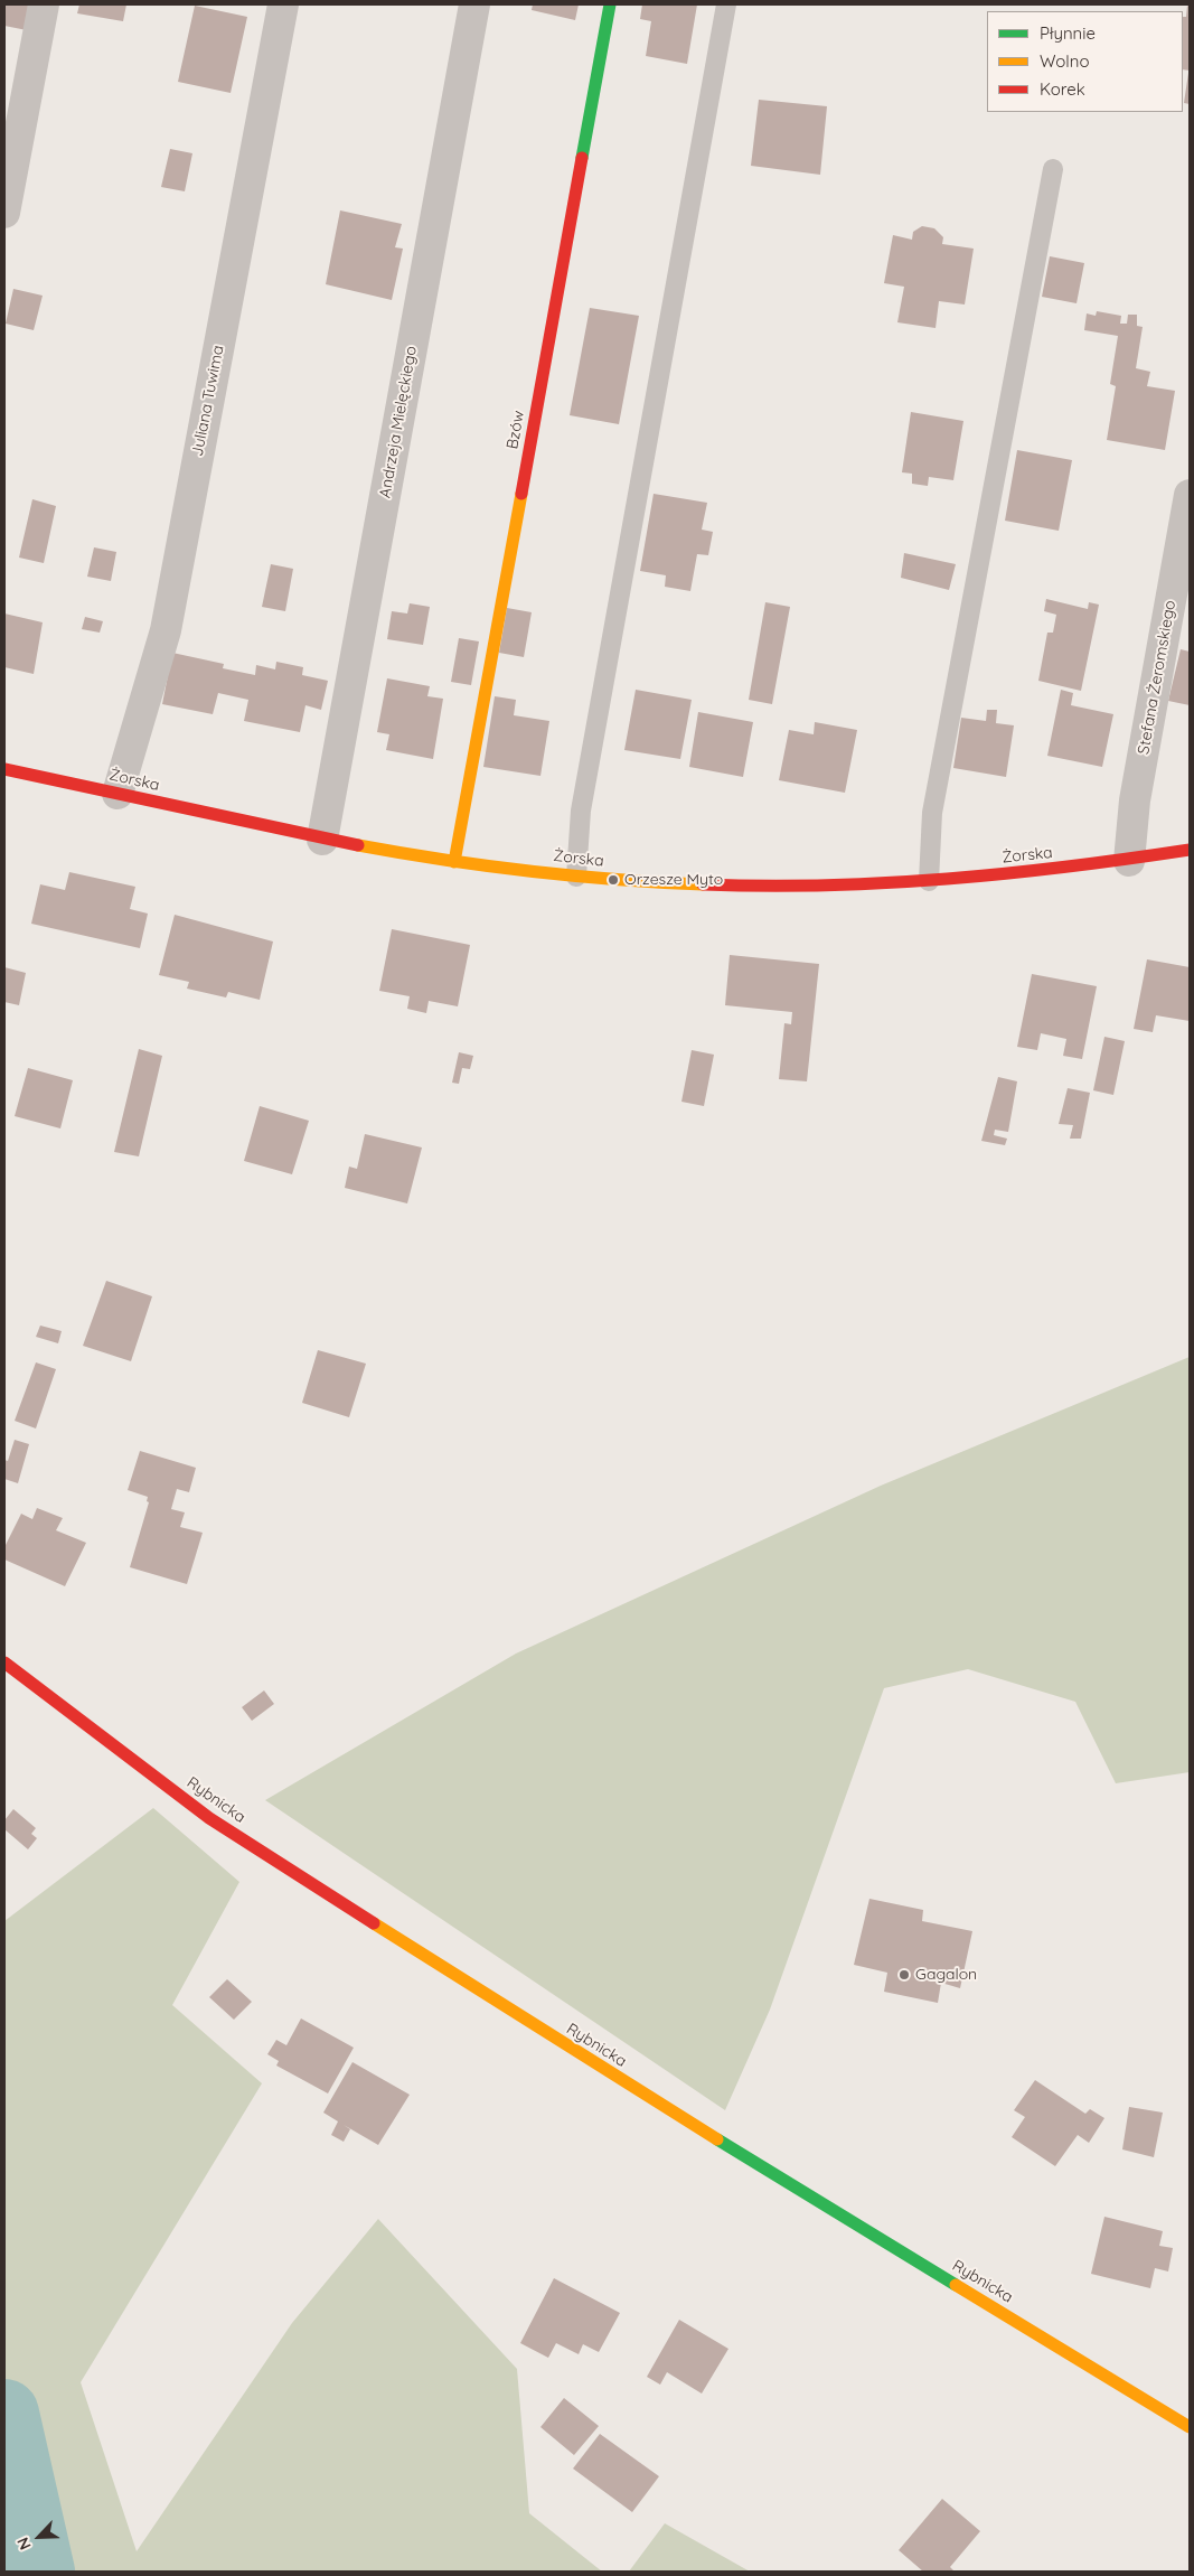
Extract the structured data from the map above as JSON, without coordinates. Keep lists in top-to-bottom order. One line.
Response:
{"streets":{"street":["Juliana Tuwima","Andrzeja Mielęckiego","Bzów","Stefana Żeromskiego","Żorska","Rybnicka"]},"crossings":[["Juliana Tuwima","Żorska"],["Andrzeja Mielęckiego","Żorska"],["Bzów","Żorska"],["Stefana Żeromskiego","Żorska"]],"places":["Orzesze Myto","Gagalon"],"legend":["Płynnie","Wolno","Korek"],"north":"bottom left"}
